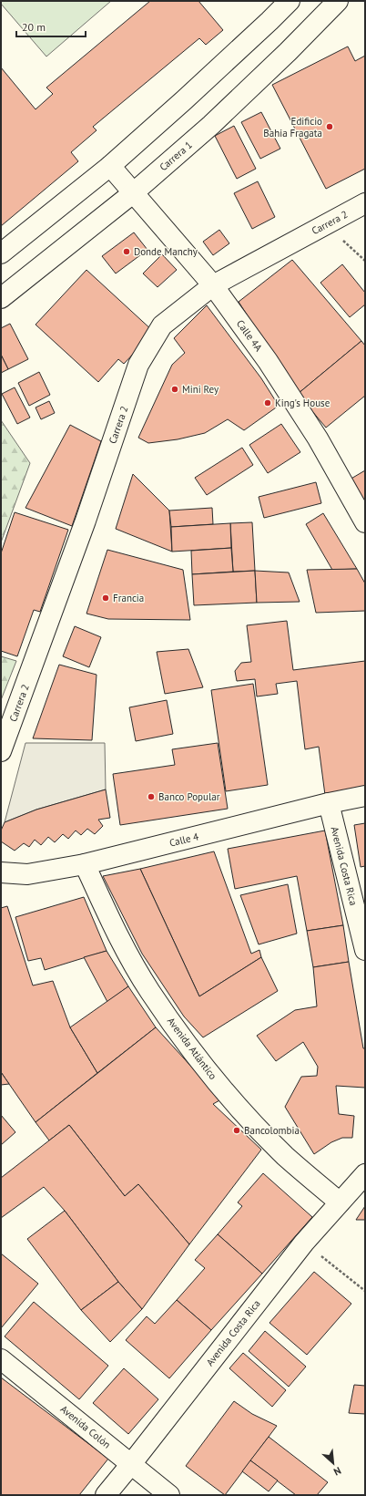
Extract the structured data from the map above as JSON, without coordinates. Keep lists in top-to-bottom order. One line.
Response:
{"streets":{"main road":["Carrera 1","Carrera 2","Calle 4A","Calle 4","Avenida Costa Rica","Avenida Atlántico","Avenida Colón"]},"crossings":[["Carrera 1","Calle 4A"],["Carrera 2","Calle 4A"],["Calle 4","Avenida Costa Rica"],["Calle 4","Avenida Atlántico"],["Avenida Costa Rica","Avenida Atlántico"],["Avenida Costa Rica","Avenida Colón"]],"places":["Edificio Bahia Fragata","Donde Manchy","Mini Rey","King's House","Francia","Banco Popular","Bancolombia"],"scale_bar":"20 m","north":"bottom right"}
